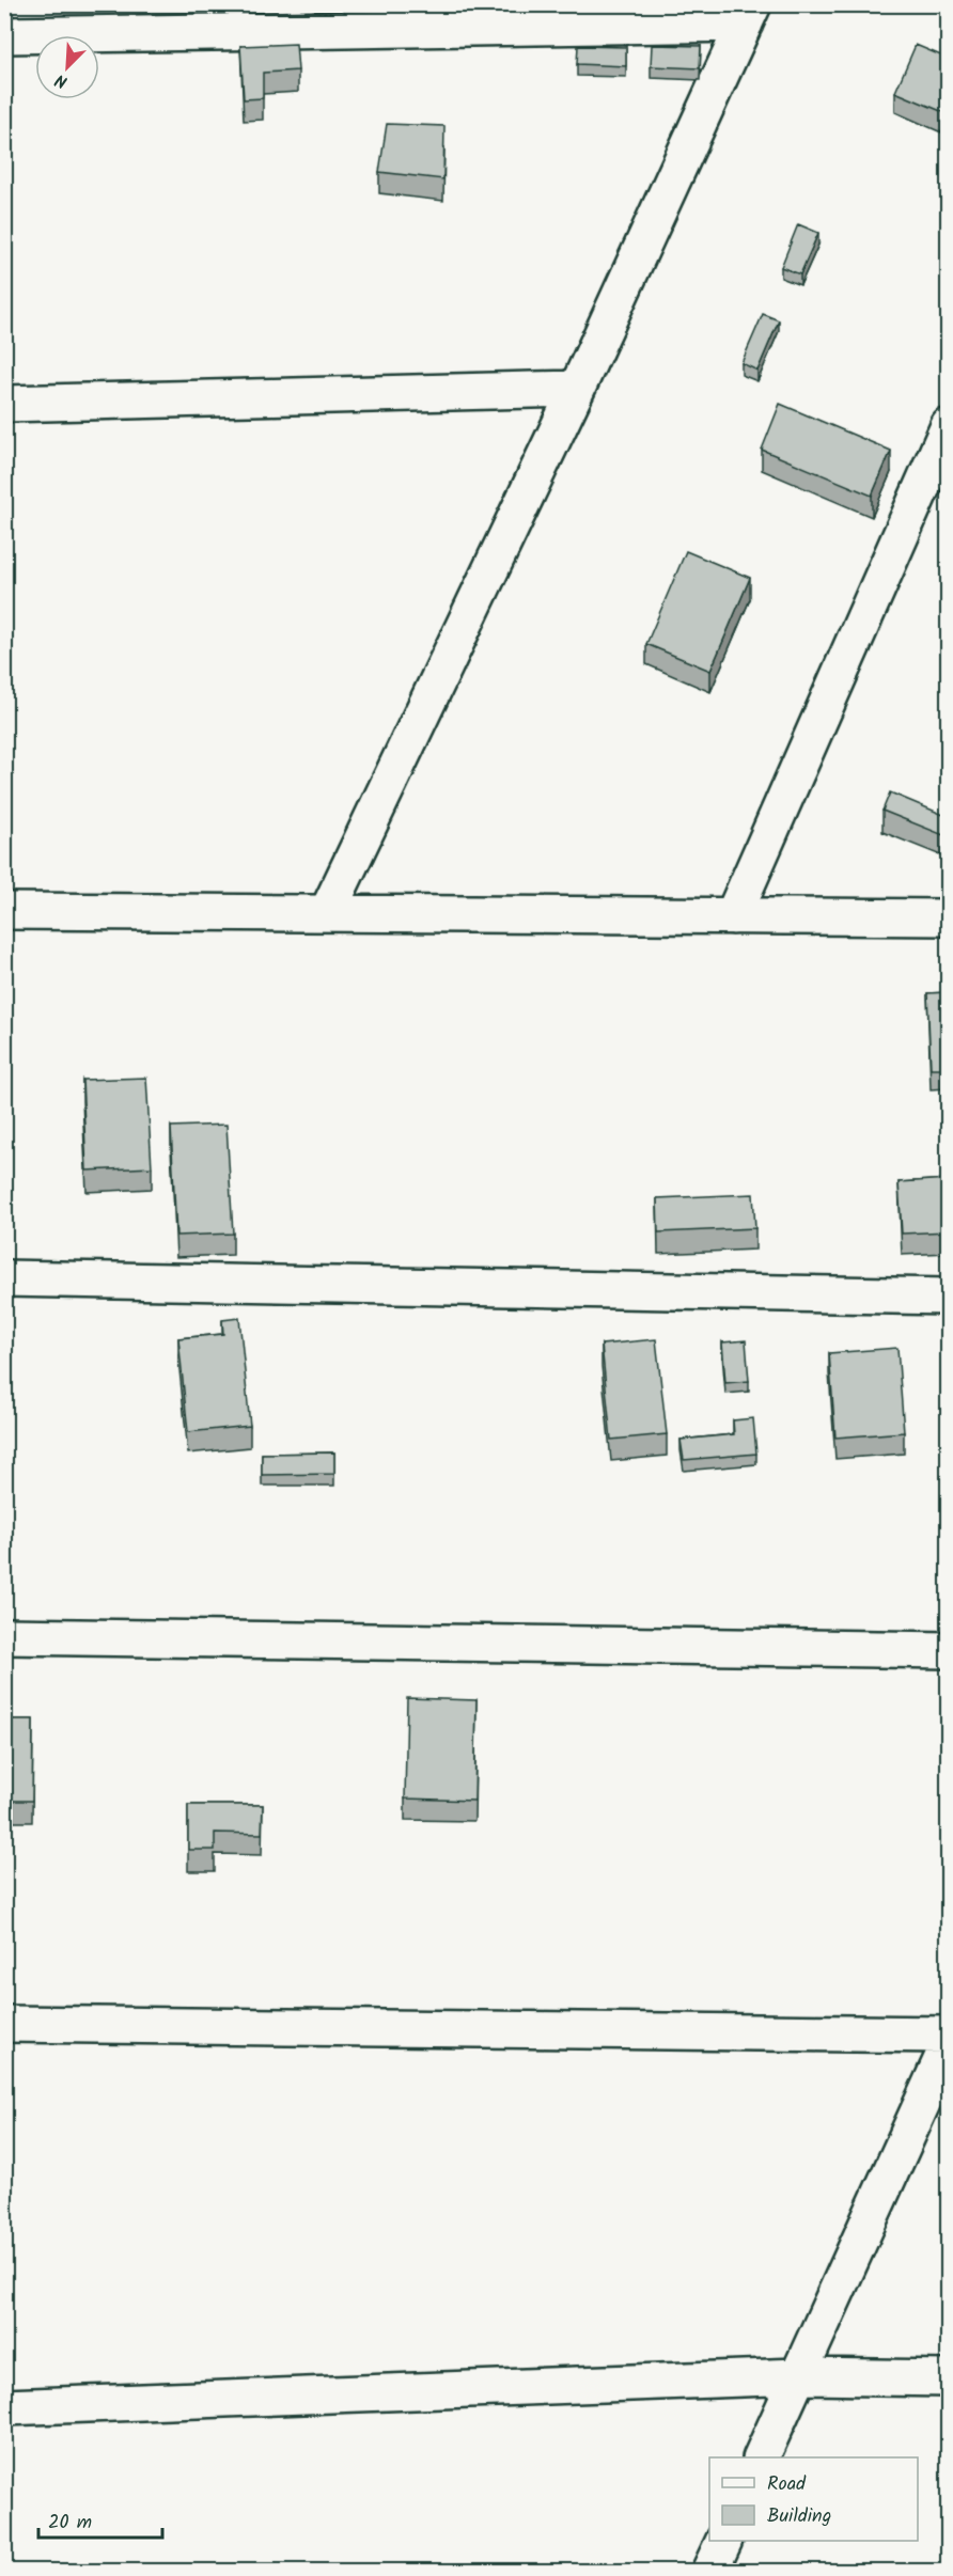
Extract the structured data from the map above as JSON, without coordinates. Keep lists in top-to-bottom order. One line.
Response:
{"legend":["Road","Building"],"scale_bar":"20 m","north":"bottom left"}
